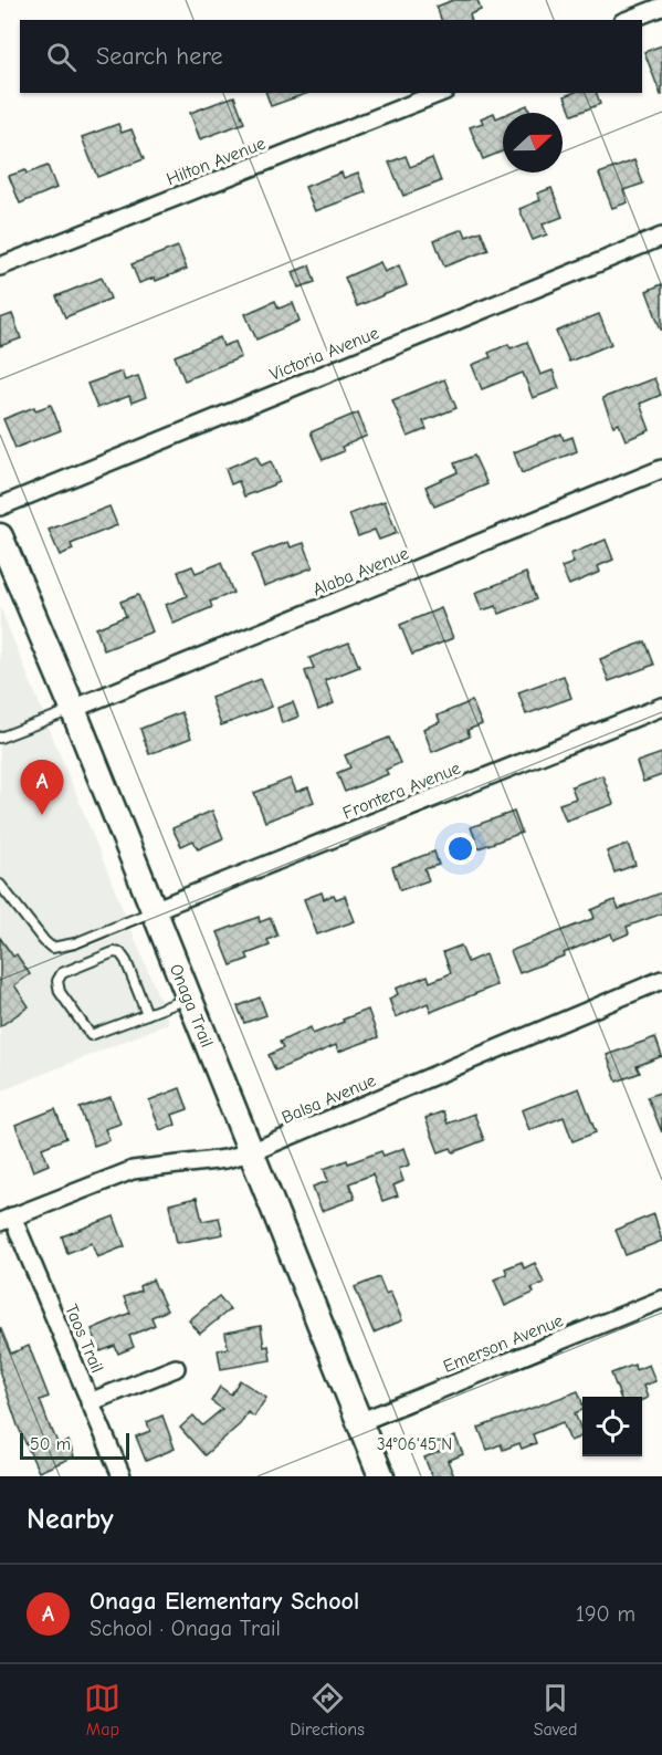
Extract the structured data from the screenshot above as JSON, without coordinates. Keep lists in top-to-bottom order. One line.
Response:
{"streets":{"street":["Hilton Avenue","Victoria Avenue","Alaba Avenue","Frontera Avenue","Onaga Trail","Balsa Avenue","Taos Trail","Emerson Avenue"]},"crossings":[["Alaba Avenue","Onaga Trail"],["Frontera Avenue","Onaga Trail"],["Onaga Trail","Balsa Avenue"],["Onaga Trail","Emerson Avenue"],["Balsa Avenue","Taos Trail"]],"scale_bar":"50 m","north":"right","page":{"search":"Search here","pins":"A","scale":"50 m","heading":"Nearby","list":[{"mark":"A","name":"Onaga Elementary School","note":"School · Onaga Trail","value":"190 m"}],"nav":["Map","Directions","Saved"]},"coordinates":["34°06'45\"N"]}
